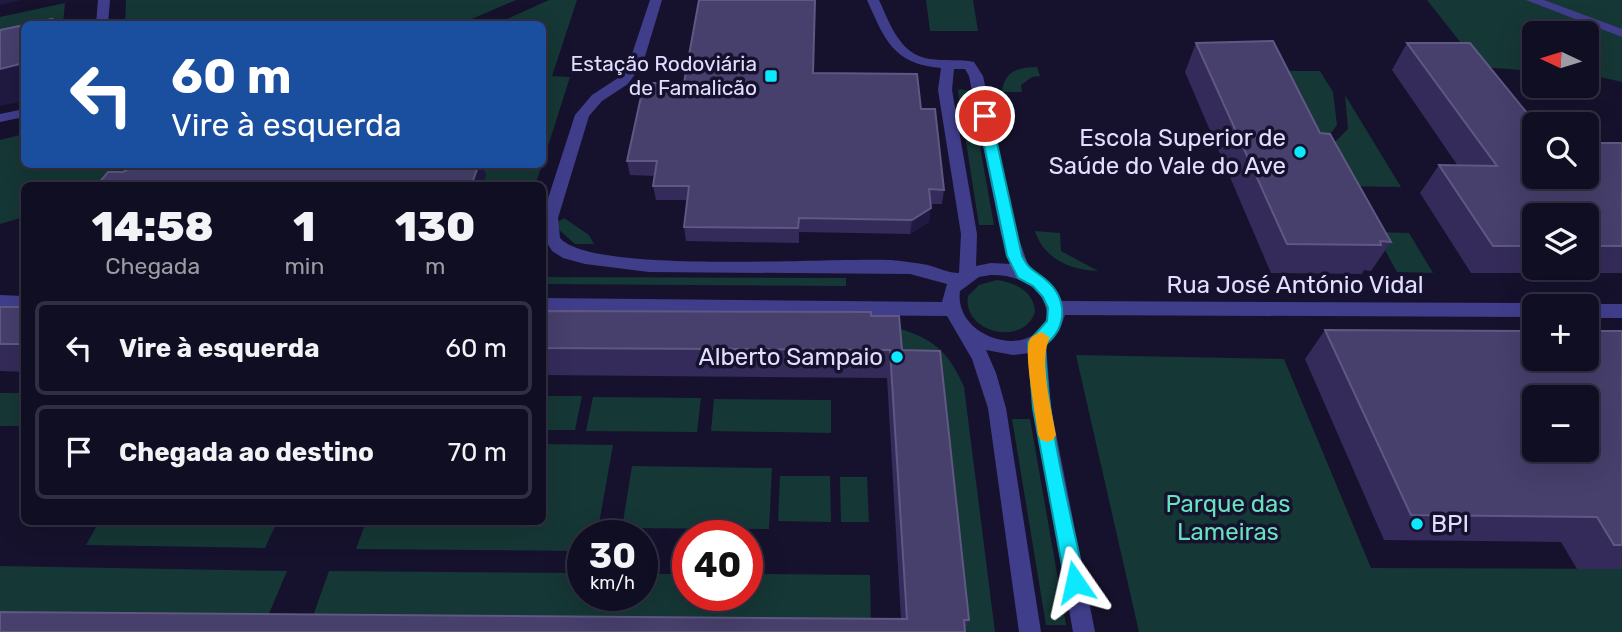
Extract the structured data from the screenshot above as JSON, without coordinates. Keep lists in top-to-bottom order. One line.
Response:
{"streets":{"street":["Rua José António Vidal"]},"parks":["Parque das Lameiras"],"places":{"transit":["Estação Rodoviária de Famalicão"],"other":["Escola Superior de Saúde do Vale do Ave","Alberto Sampaio","BPI"]},"north":"left","page":{"map_buttons":["+","−"],"turn":["60 m","Vire à esquerda"],"eta":["14:58","Chegada","1","min","130","m"],"list":[{"name":"Vire à esquerda","value":"60 m"},{"name":"Chegada ao destino","value":"70 m"}],"speed":"30 km/h","limit":"40"}}
